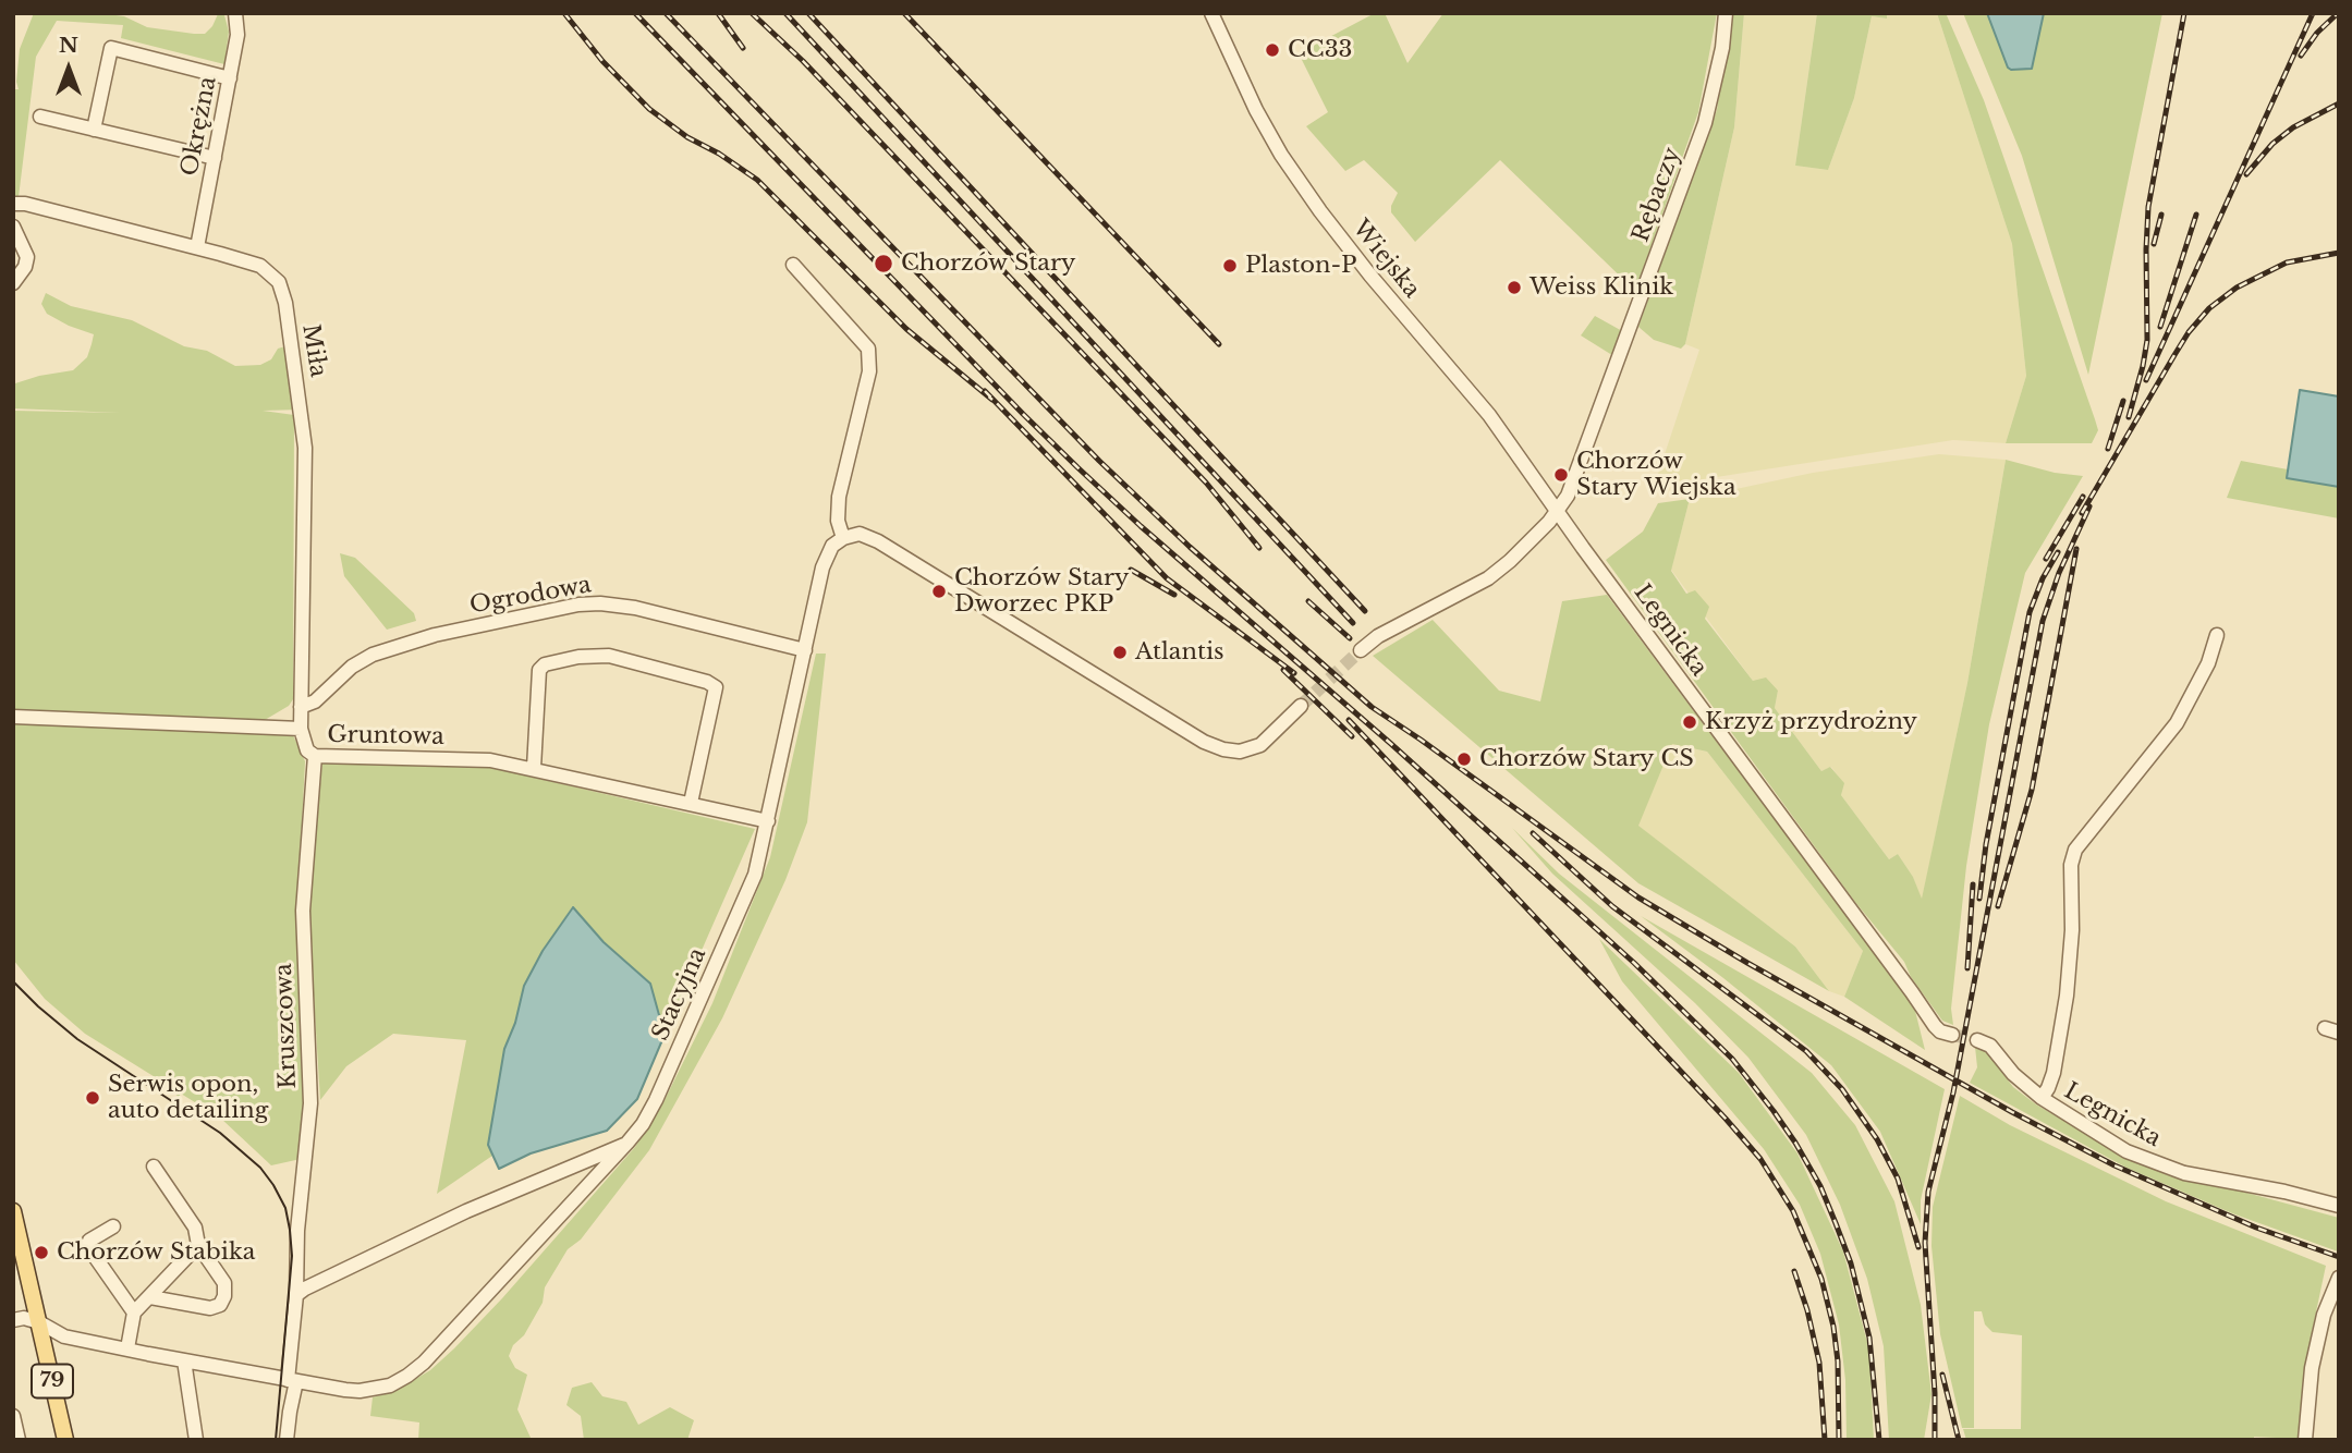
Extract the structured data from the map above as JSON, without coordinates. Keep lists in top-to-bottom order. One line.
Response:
{"streets":{"main road":["79"],"street":["Okrężna","Rębaczy","Wiejska","Miła","Ogrodowa","Legnicka","Gruntowa","Stacyjna","Kruszcowa"]},"crossings":[["Okrężna","Miła"],["Rębaczy","Wiejska"],["Rębaczy","Legnicka"],["Wiejska","Legnicka"],["Miła","Ogrodowa"],["Ogrodowa","Stacyjna"],["Gruntowa","Stacyjna"],["Gruntowa","Kruszcowa"],["Stacyjna","Kruszcowa"],["Stacyjna","79"]],"places":["CC33","Chorzów Stary","Plaston-P","Weiss Klinik","Chorzów Stary Wiejska","Chorzów Stary Dworzec PKP","Atlantis","Krzyż przydrożny","Chorzów Stary CS","Serwis opon, auto detailing","Chorzów Stabika"],"north":"top"}
